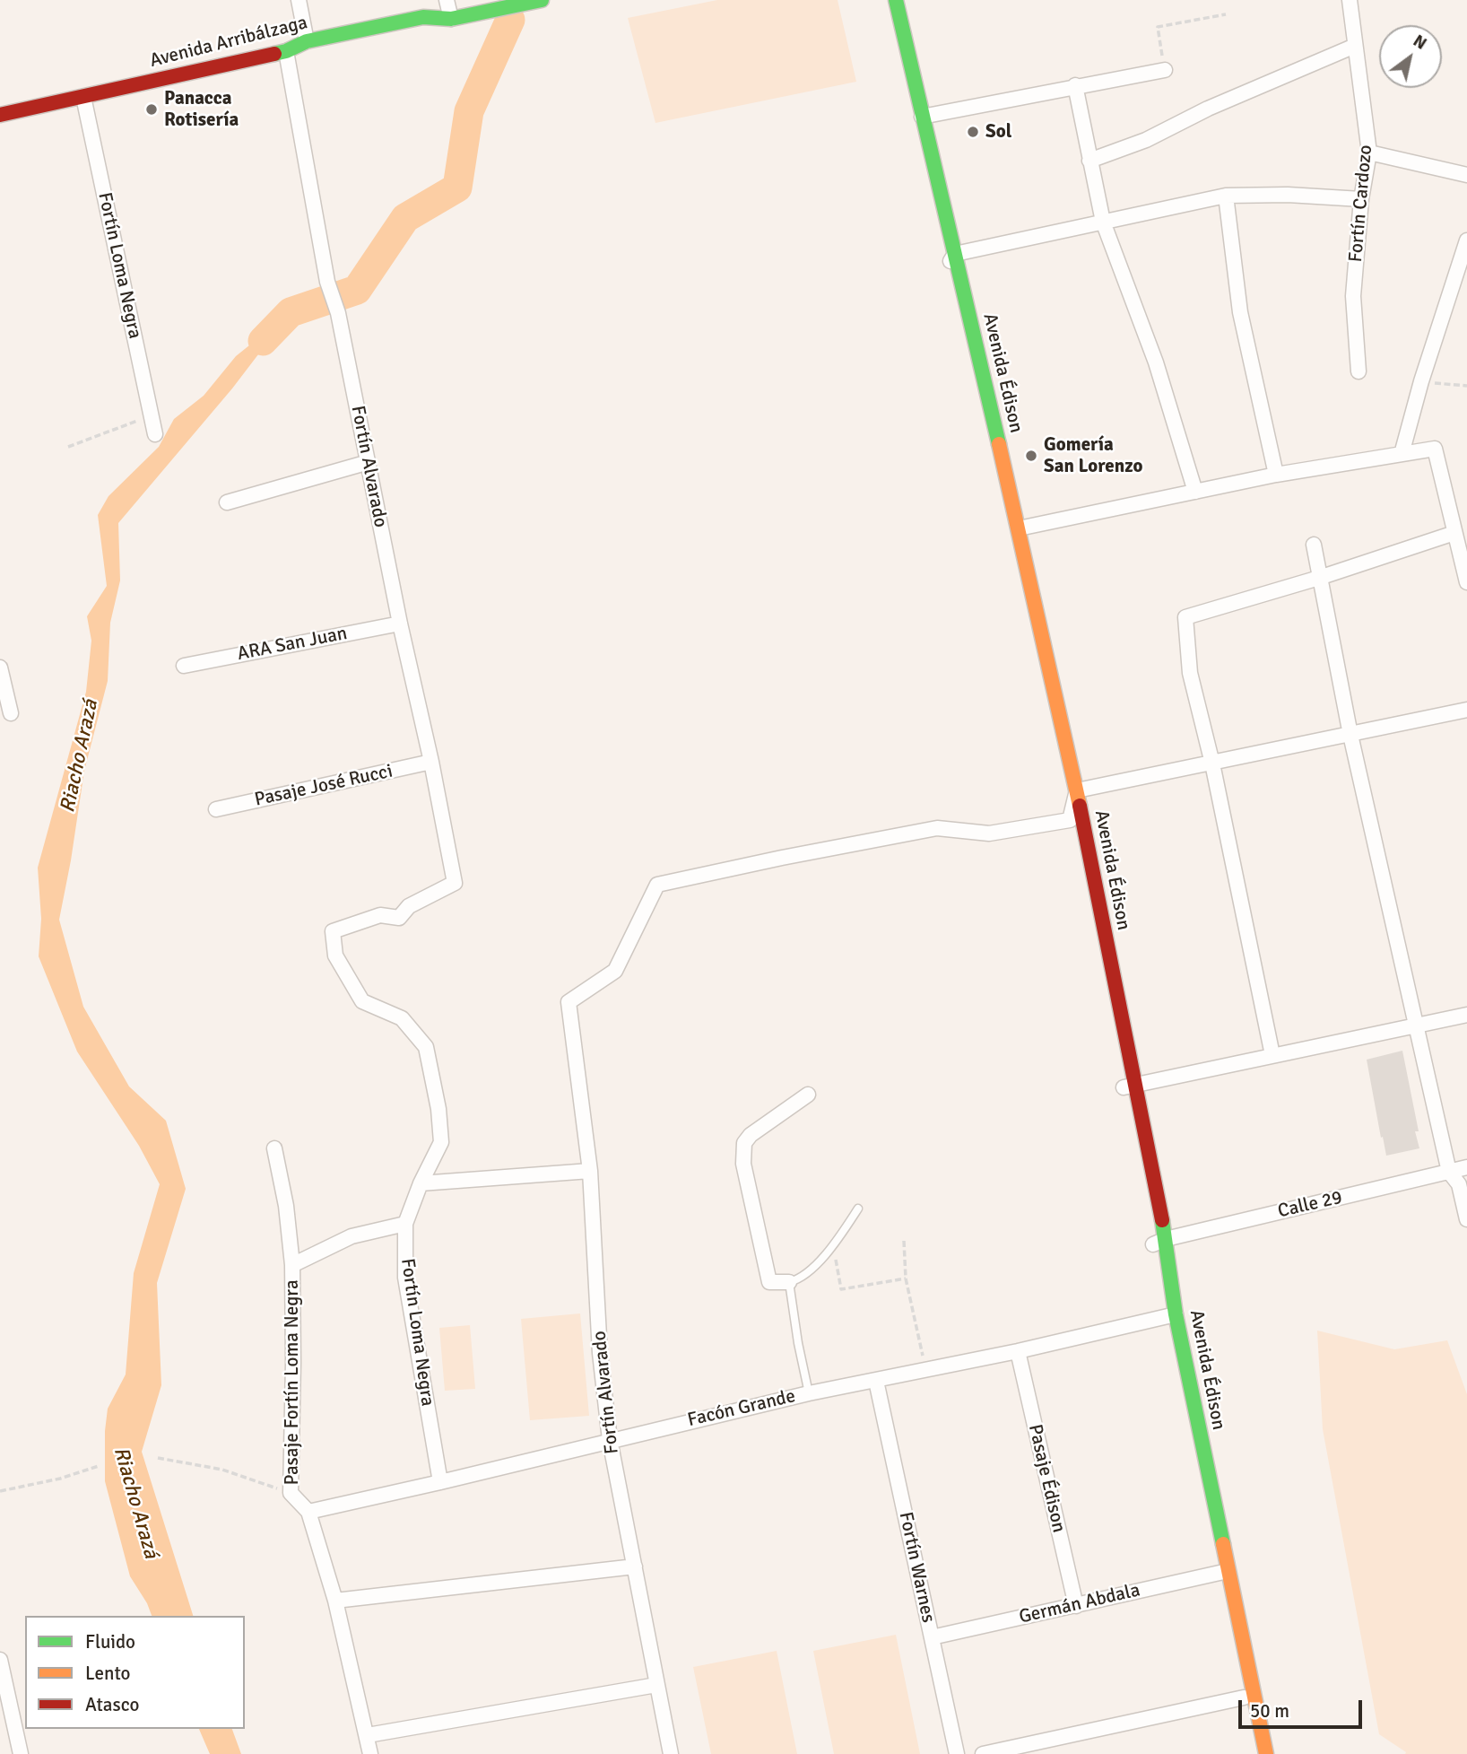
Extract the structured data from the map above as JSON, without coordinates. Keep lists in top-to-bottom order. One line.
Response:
{"streets":{"main road":["Avenida Arribálzaga","Avenida Édison"],"street":["Fortín Cardozo","Fortín Loma Negra","Fortín Alvarado","ARA San Juan","Pasaje José Rucci","Calle 29","Pasaje Fortín Loma Negra","Facón Grande","Pasaje Édison","Fortín Warnes","Germán Abdala"]},"crossings":[["Avenida Arribálzaga","Fortín Loma Negra"],["Avenida Arribálzaga","Fortín Alvarado"],["Fortín Loma Negra","Fortín Alvarado"],["Fortín Loma Negra","Facón Grande"],["Avenida Édison","Fortín Alvarado"],["Avenida Édison","Calle 29"],["Avenida Édison","Facón Grande"],["Avenida Édison","Germán Abdala"],["Fortín Alvarado","ARA San Juan"],["Fortín Alvarado","Pasaje José Rucci"],["Fortín Alvarado","Facón Grande"],["Pasaje Fortín Loma Negra","Facón Grande"],["Facón Grande","Pasaje Édison"],["Facón Grande","Fortín Warnes"],["Pasaje Édison","Germán Abdala"],["Fortín Warnes","Germán Abdala"]],"water":["Riacho Arazá"],"places":["Panacca Rotisería","Sol","Gomería San Lorenzo"],"legend":["Fluido","Lento","Atasco"],"scale_bar":"50 m","north":"top right"}
